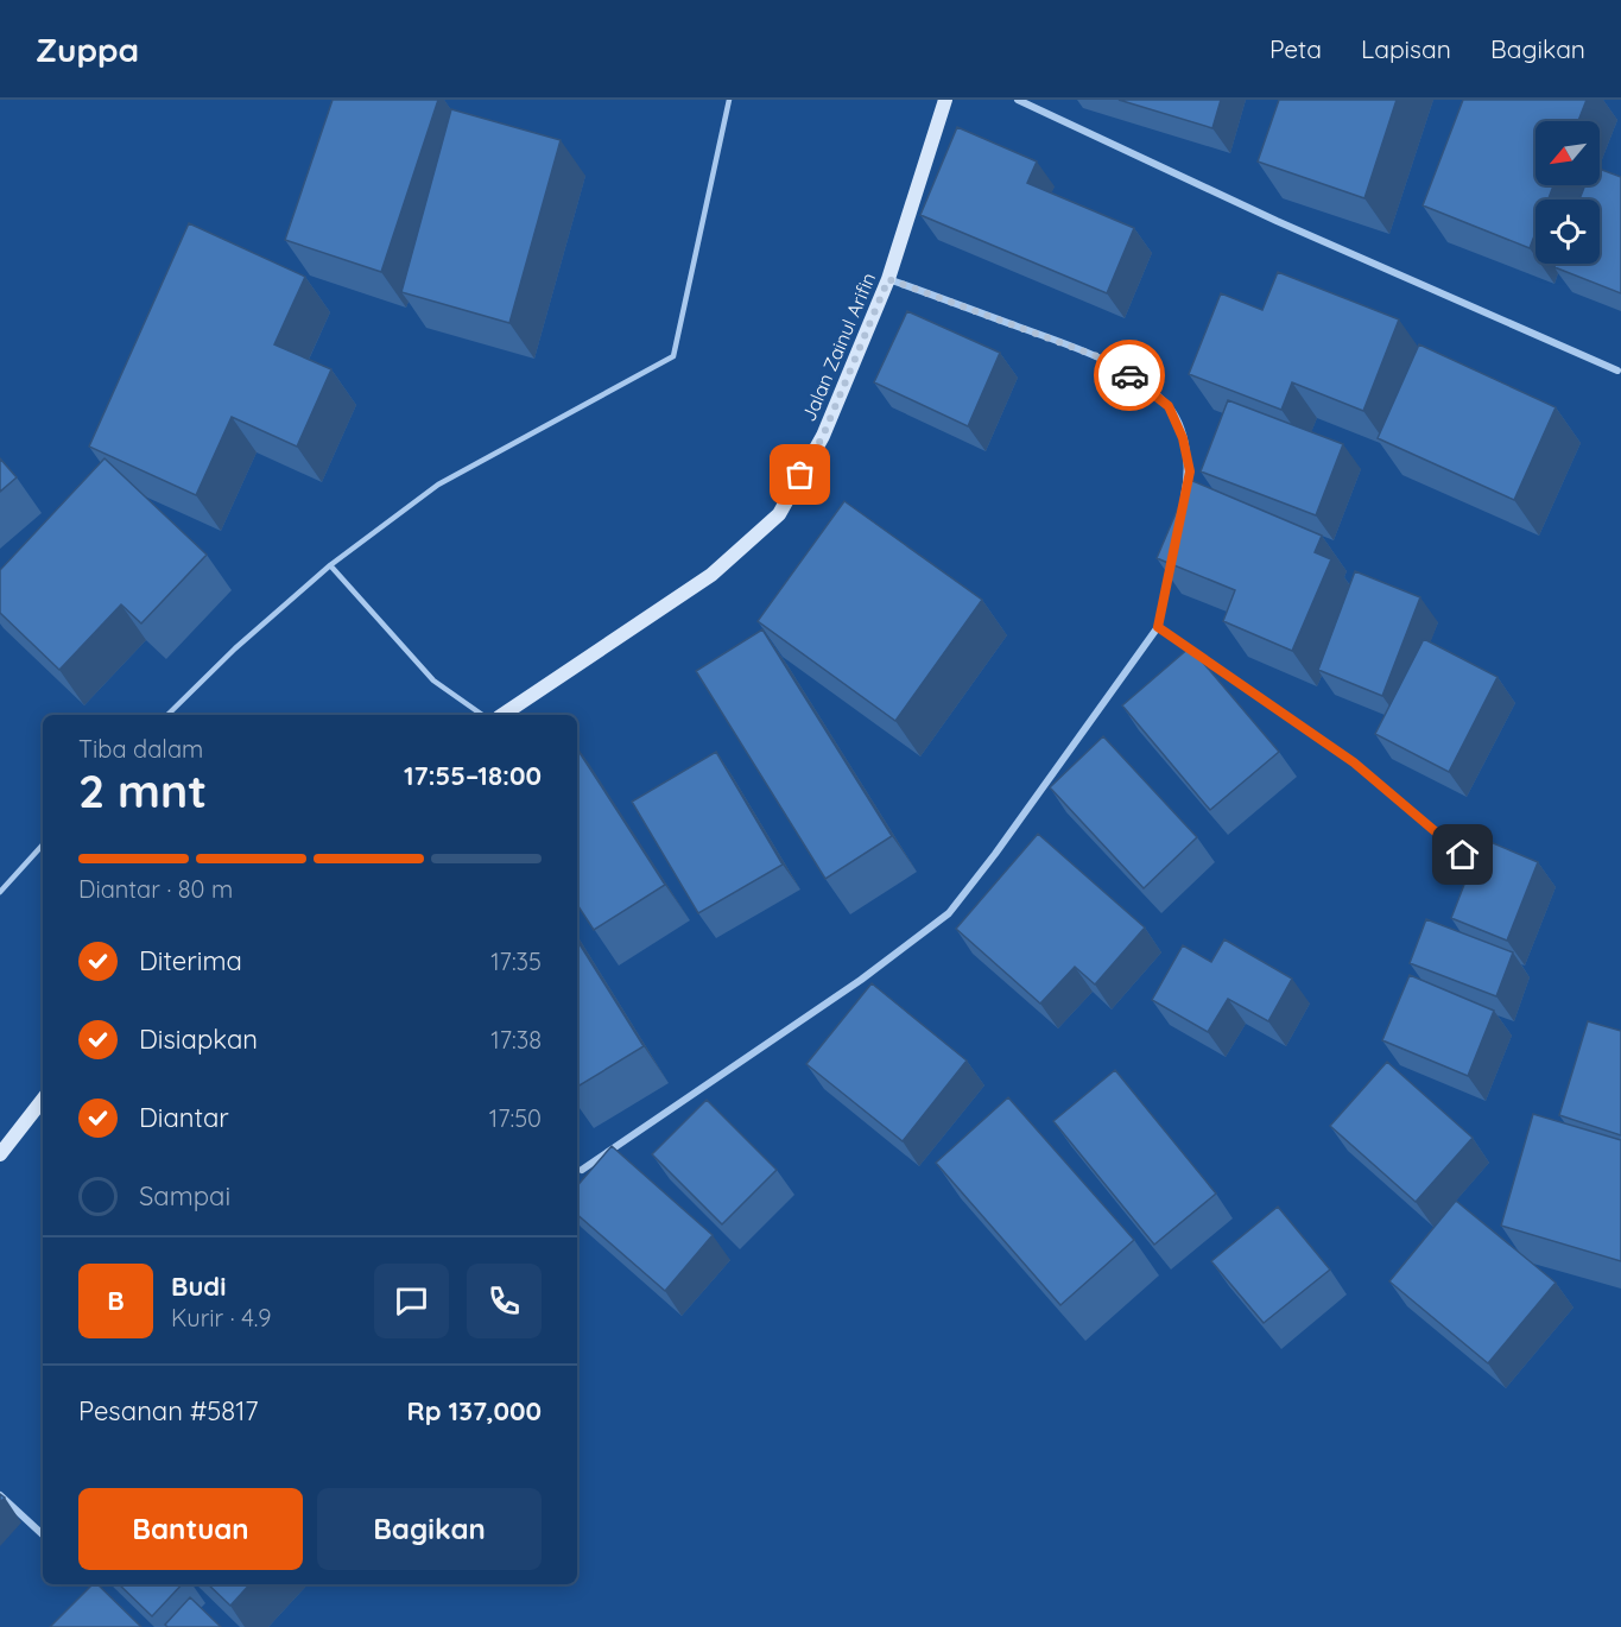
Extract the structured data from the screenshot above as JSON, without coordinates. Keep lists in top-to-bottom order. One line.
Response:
{"streets":{"street":["Jalan Zainul Arifin"]},"north":"bottom left","page":{"header":"Zuppa","nav":["Peta","Lapisan","Bagikan"],"heading":["2 mnt","Tiba dalam","17:55–18:00"],"panel":["Budi","Kurir · 4.9","Pesanan #5817","Rp 137,000"],"bar":"Diantar · 80 m","list":[["Diterima","17:35"],["Disiapkan","17:38"],["Diantar","17:50"],"Sampai"],"round":"B","buttons":["Bantuan","Bagikan"]}}
